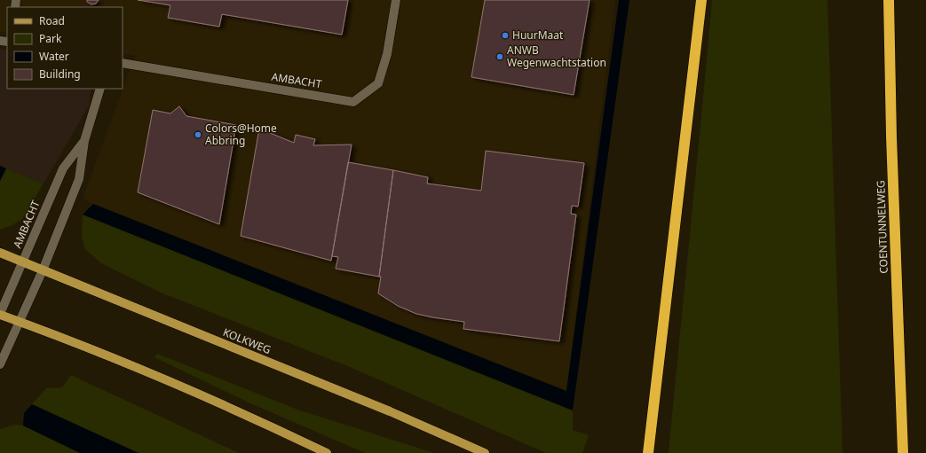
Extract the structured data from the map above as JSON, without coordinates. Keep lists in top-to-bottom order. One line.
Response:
{"streets":{"highway":["COENTUNNELWEG"],"main road":["KOLKWEG"],"street":["AMBACHT"]},"crossings":[["AMBACHT","KOLKWEG"]],"places":["HuurMaat","ANWB Wegenwachtstation","Colors@Home Abbring"],"legend":["Road","Park","Water","Building"]}
